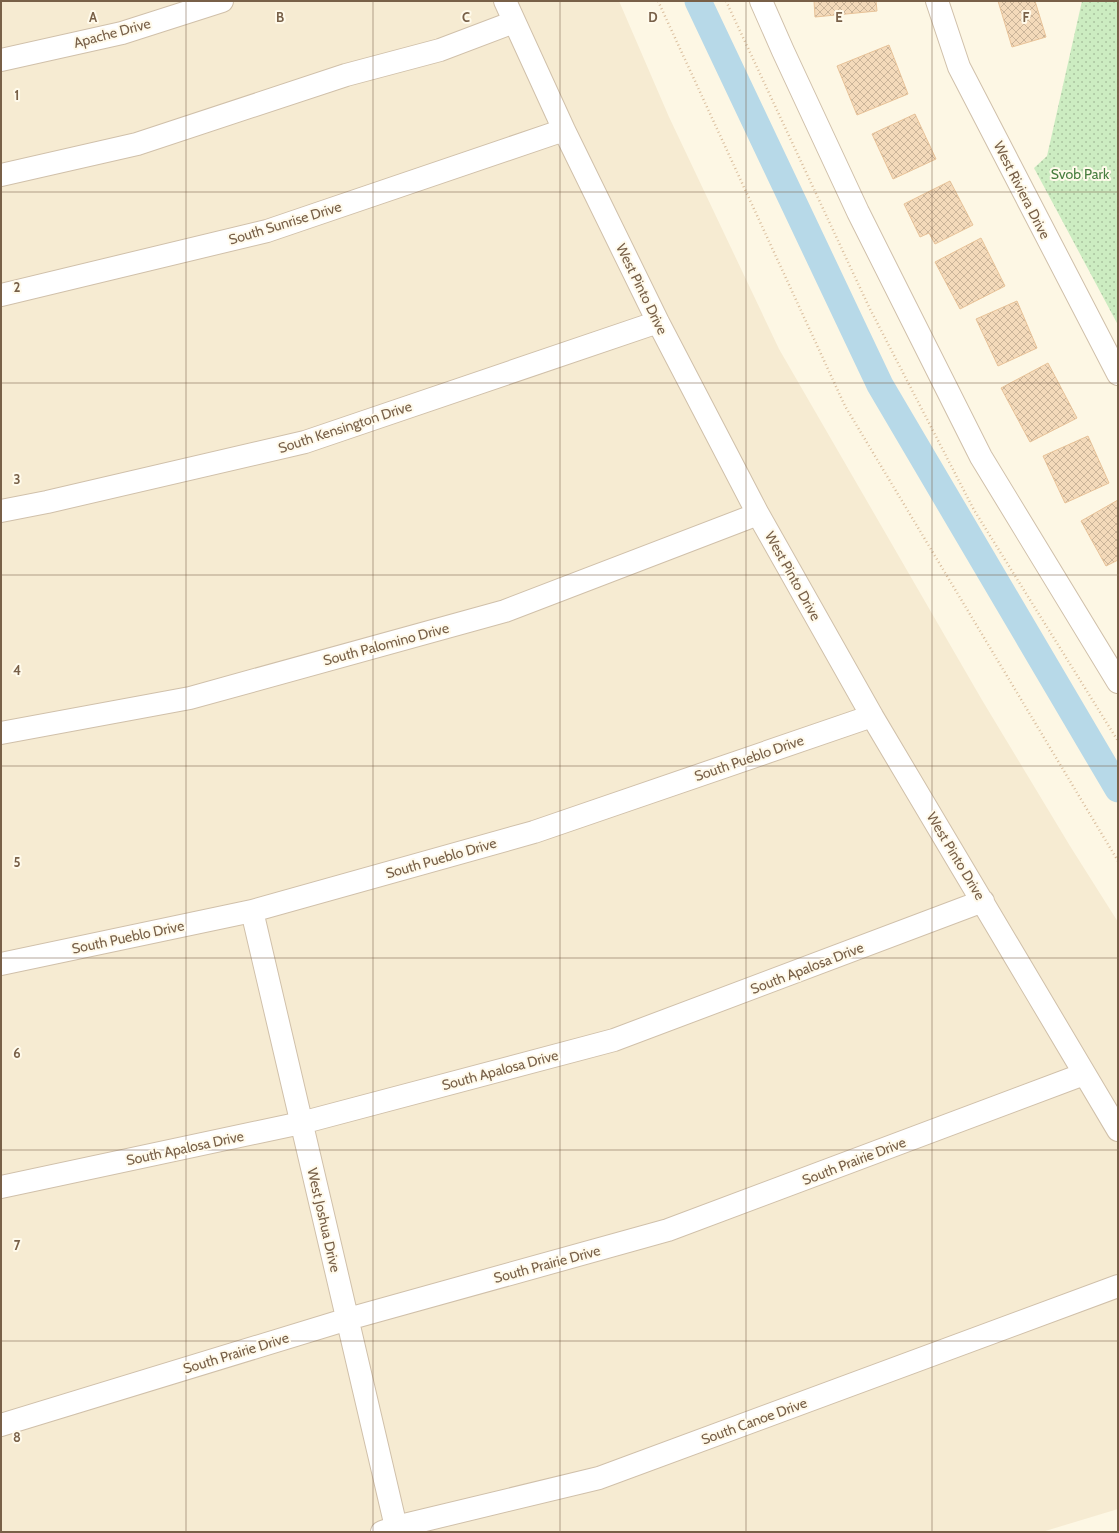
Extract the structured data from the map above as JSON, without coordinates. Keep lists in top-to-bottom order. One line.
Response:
{"streets":{"street":["Apache Drive","West Riviera Drive","South Sunrise Drive","West Pinto Drive","South Kensington Drive","South Palomino Drive","South Pueblo Drive","South Apalosa Drive","South Prairie Drive","West Joshua Drive","South Canoe Drive"]},"crossings":[["South Sunrise Drive","West Pinto Drive"],["West Pinto Drive","South Kensington Drive"],["West Pinto Drive","South Palomino Drive"],["West Pinto Drive","South Pueblo Drive"],["West Pinto Drive","South Apalosa Drive"],["West Pinto Drive","South Prairie Drive"],["South Pueblo Drive","West Joshua Drive"],["South Apalosa Drive","West Joshua Drive"],["South Prairie Drive","West Joshua Drive"],["West Joshua Drive","South Canoe Drive"]],"parks":["Svob Park"],"grid":{"columns":["A","B","C","D","E","F"],"rows":["1","2","3","4","5","6","7","8"]}}
